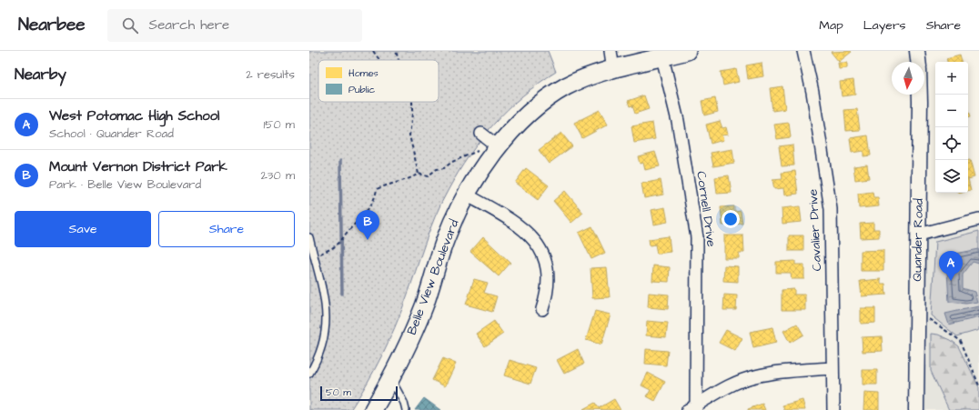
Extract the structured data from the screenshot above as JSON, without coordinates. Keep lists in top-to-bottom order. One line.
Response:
{"streets":{"main road":["Belle View Boulevard"],"street":["Cornell Drive","Cavalier Drive","Quander Road"]},"crossings":[["Cornell Drive","Belle View Boulevard"]],"legend":["Homes","Public"],"scale_bar":"50 m","north":"bottom","page":{"header":"Nearbee","search":"Search here","nav":["Map","Layers","Share"],"heading":["Nearby","2 results"],"map_buttons":["+","−"],"list":[{"mark":"A","name":"West Potomac High School","note":"School · Quander Road","value":"150 m"},{"mark":"B","name":"Mount Vernon District Park","note":"Park · Belle View Boulevard","value":"230 m"}],"buttons":["Save","Share"],"pins":["B","A"],"scale":"50 m"}}
